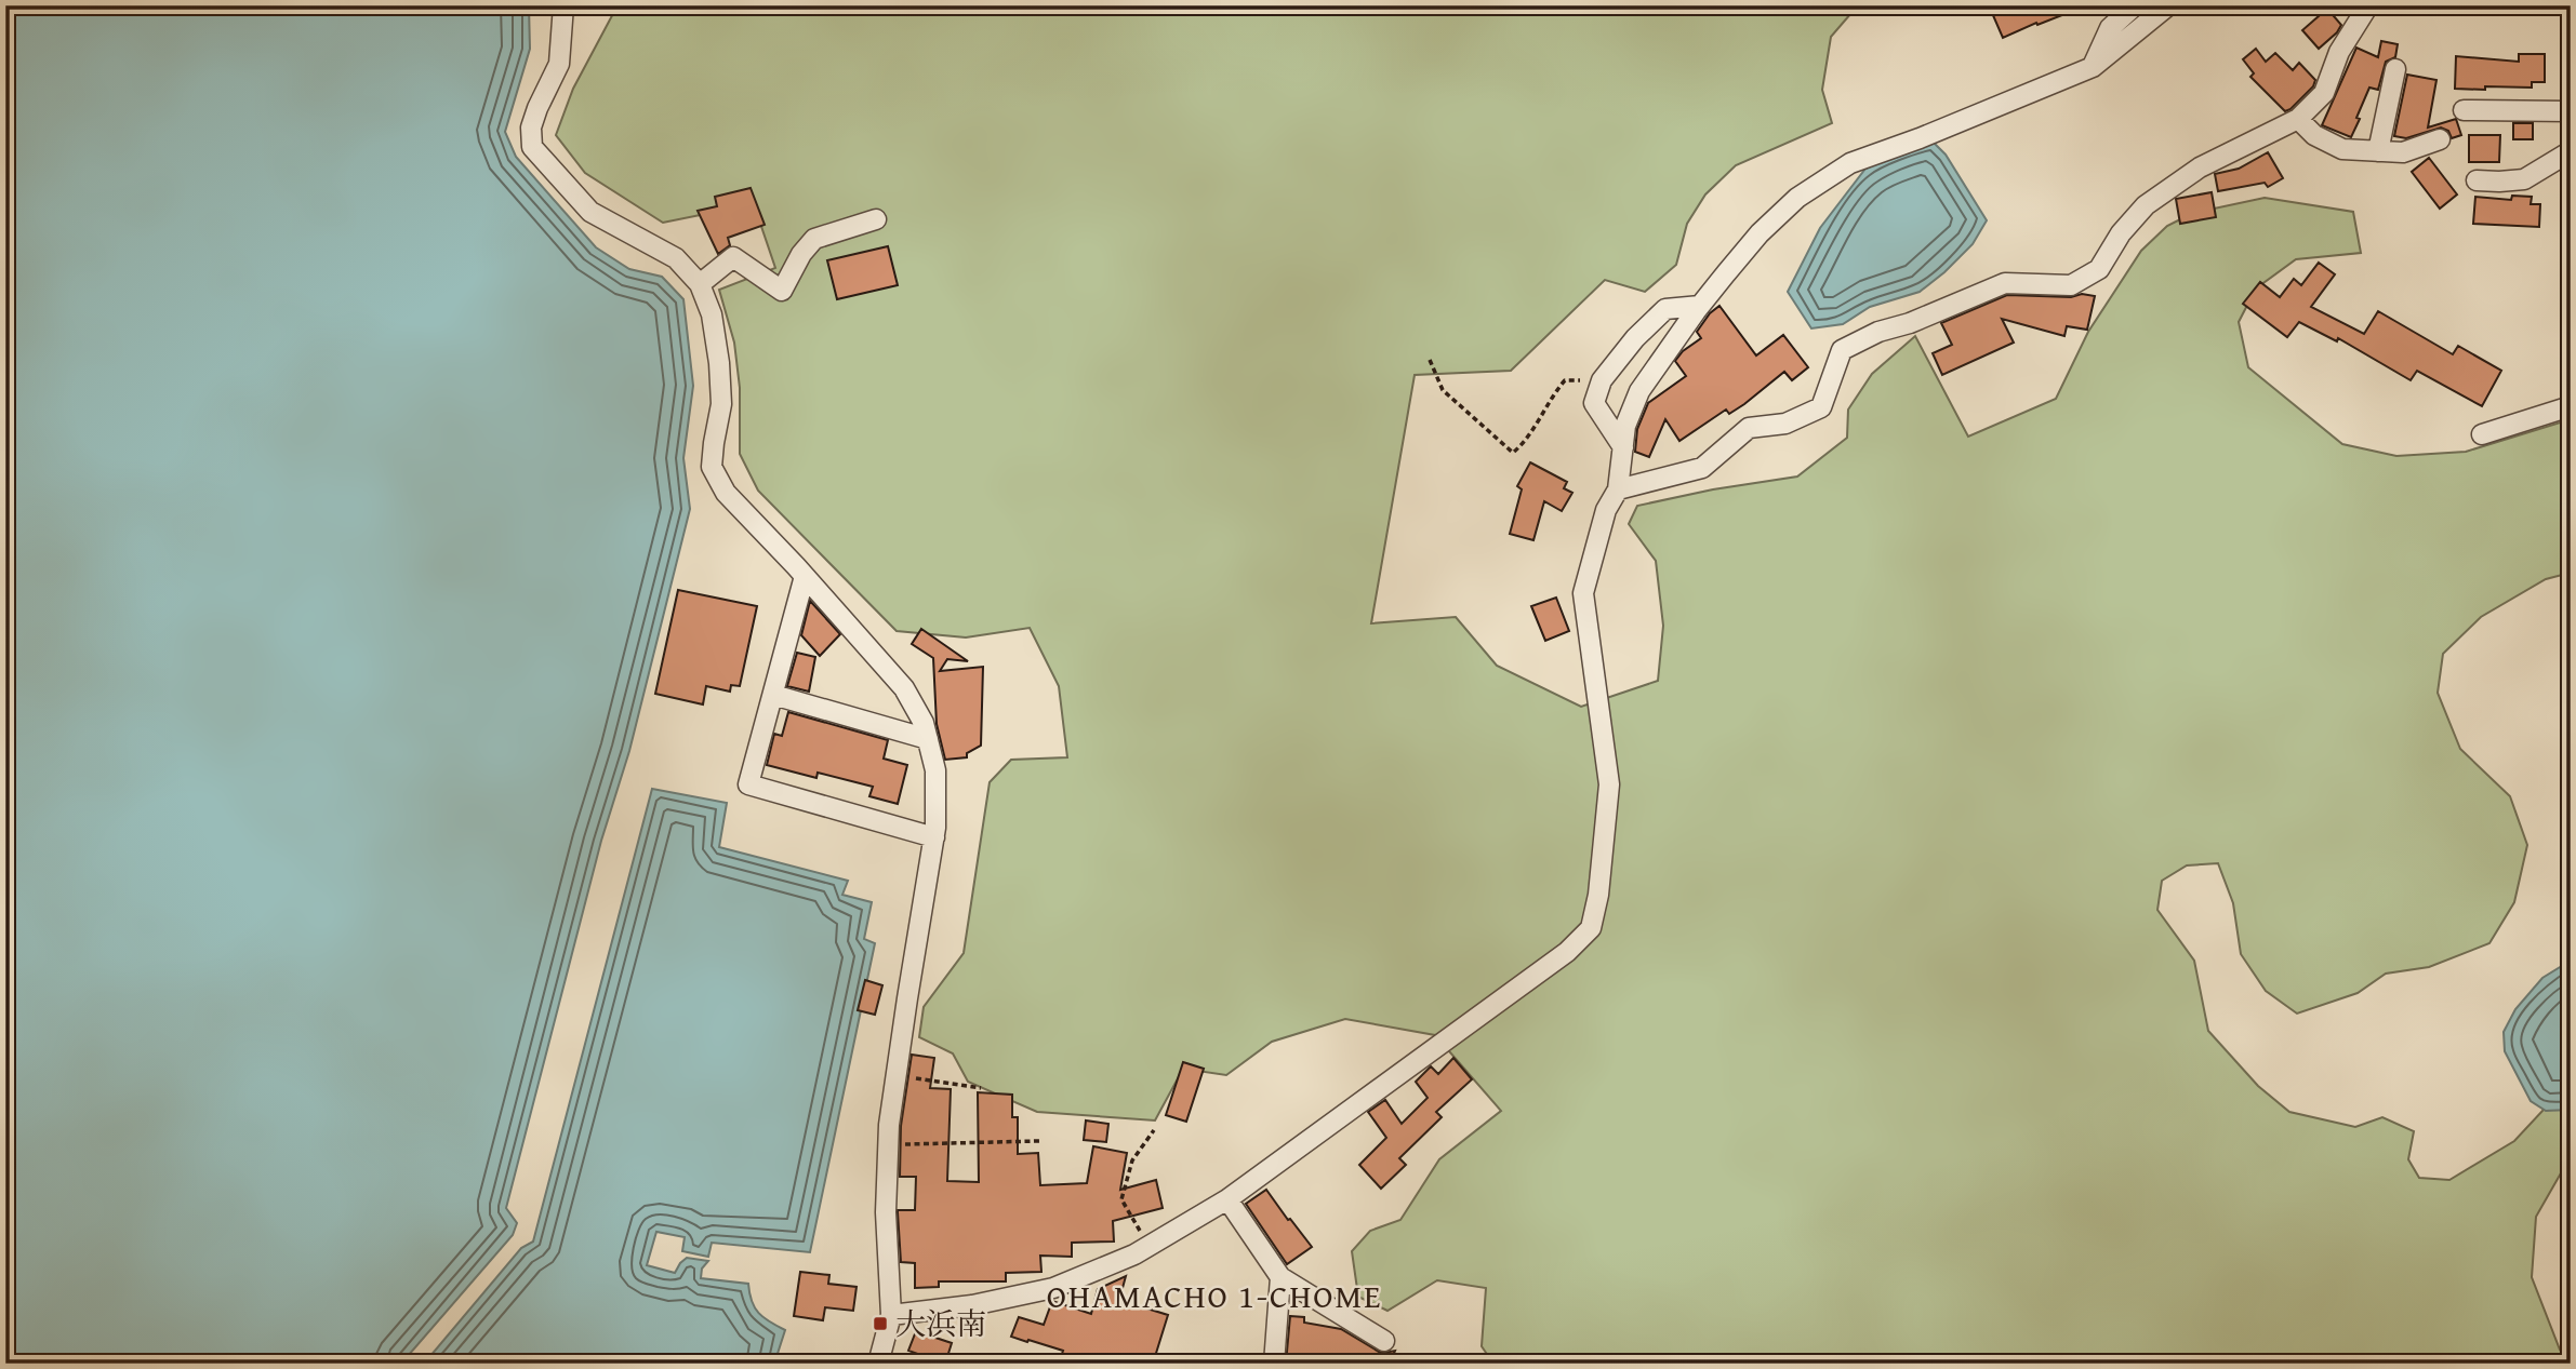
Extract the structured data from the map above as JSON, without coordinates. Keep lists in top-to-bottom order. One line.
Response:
{"districts":["OHAMACHO 1-CHOME"],"places":{"transit":["大浜南"]}}
